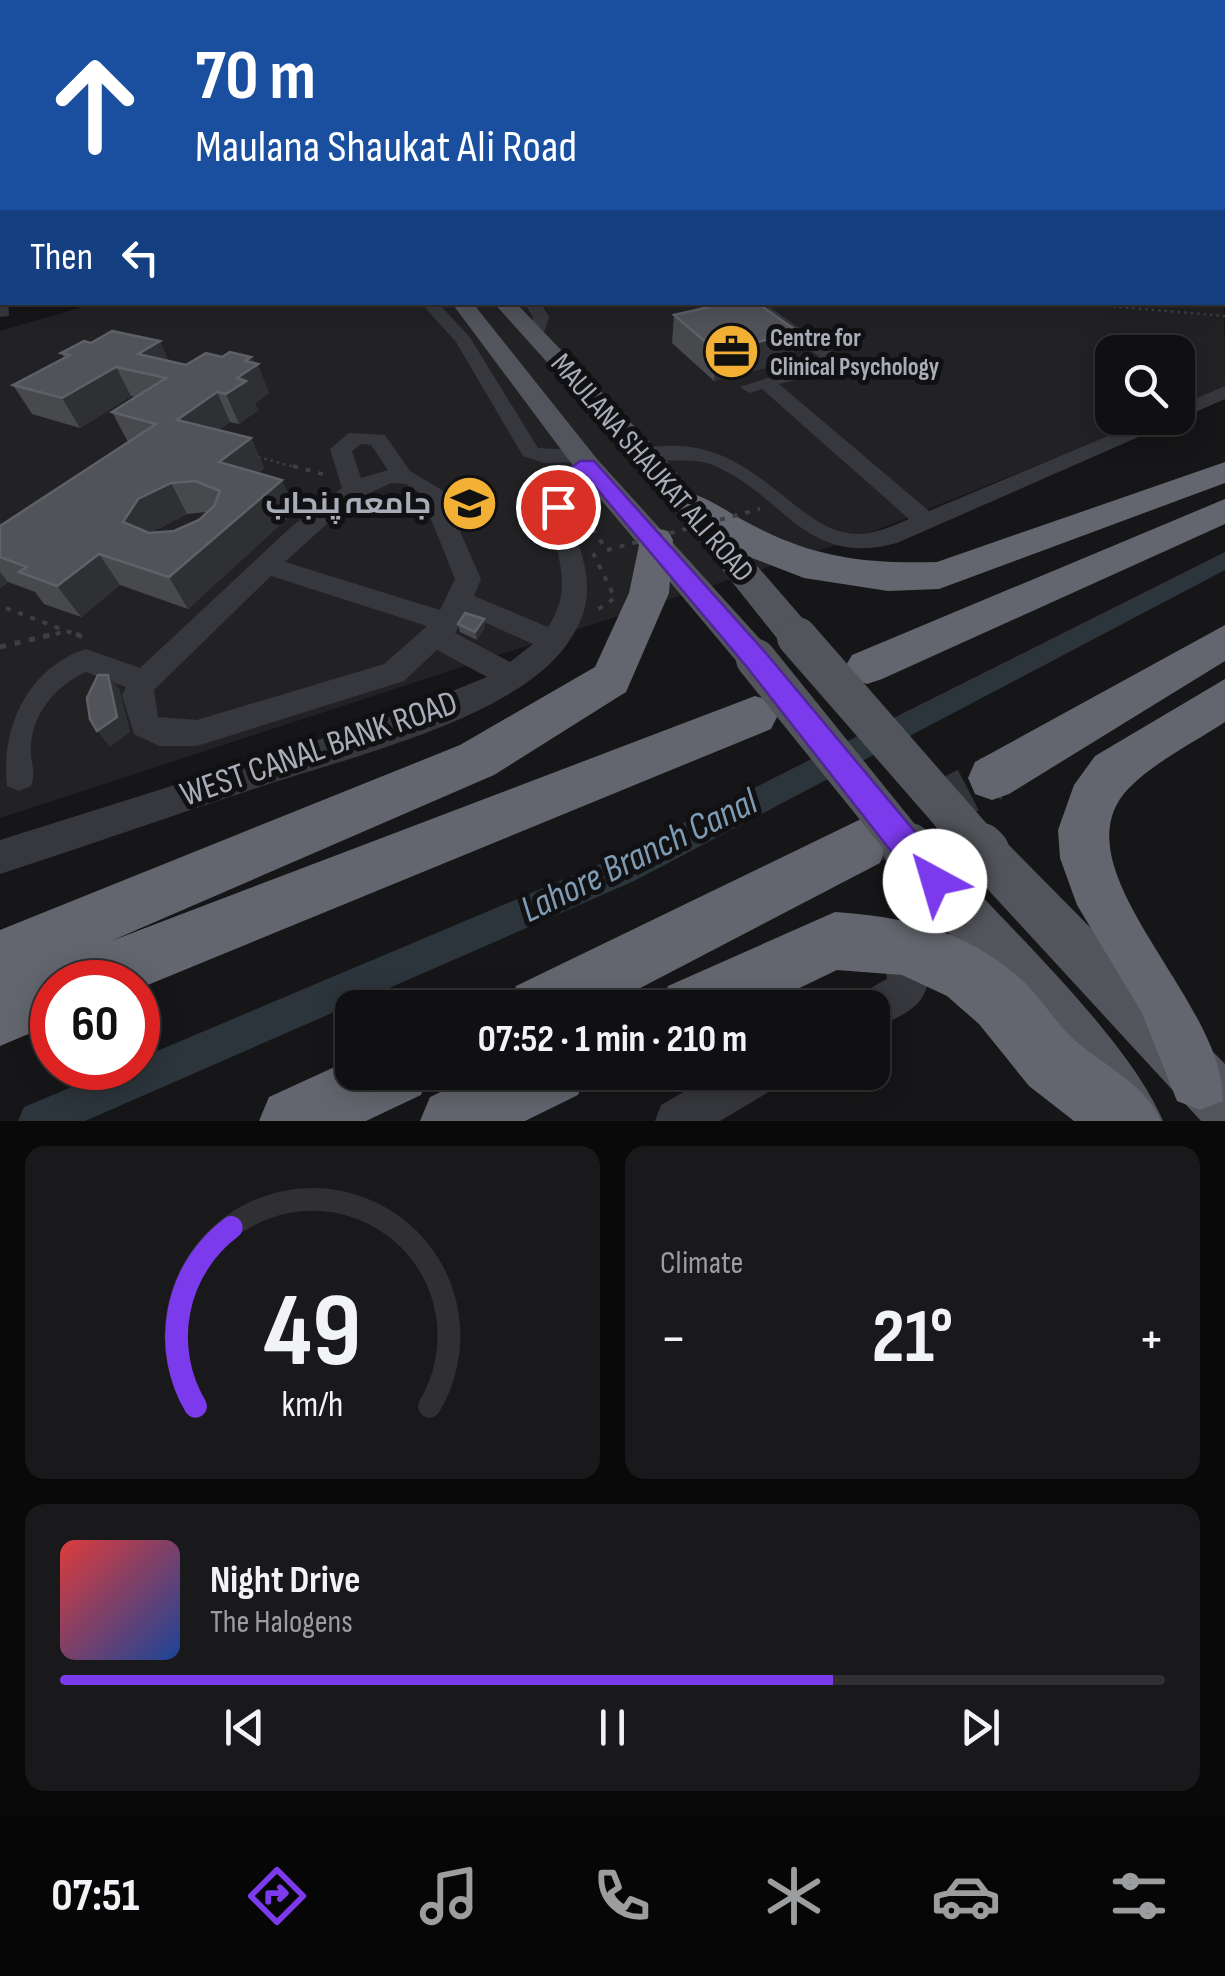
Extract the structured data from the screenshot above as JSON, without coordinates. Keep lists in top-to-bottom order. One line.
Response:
{"streets":{"main road":["MAULANA SHAUKAT ALI ROAD"],"street":["WEST CANAL BANK ROAD"]},"crossings":[["MAULANA SHAUKAT ALI ROAD","WEST CANAL BANK ROAD"]],"water":["Lahore Branch Canal"],"places":{"office":["Centre for Clinical Psychology"],"school or university":["جامعہ پنجاب"]},"page":{"turn":["70 m","Maulana Shaukat Ali Road"],"then":"Then","limit":"60","trip":"07:52 · 1 min · 210 m","tile":"Climate","heat":["−","21°","+"],"song":["Night Drive","The Halogens"],"tabs":"07:51","gauge":["49","km/h"]}}
